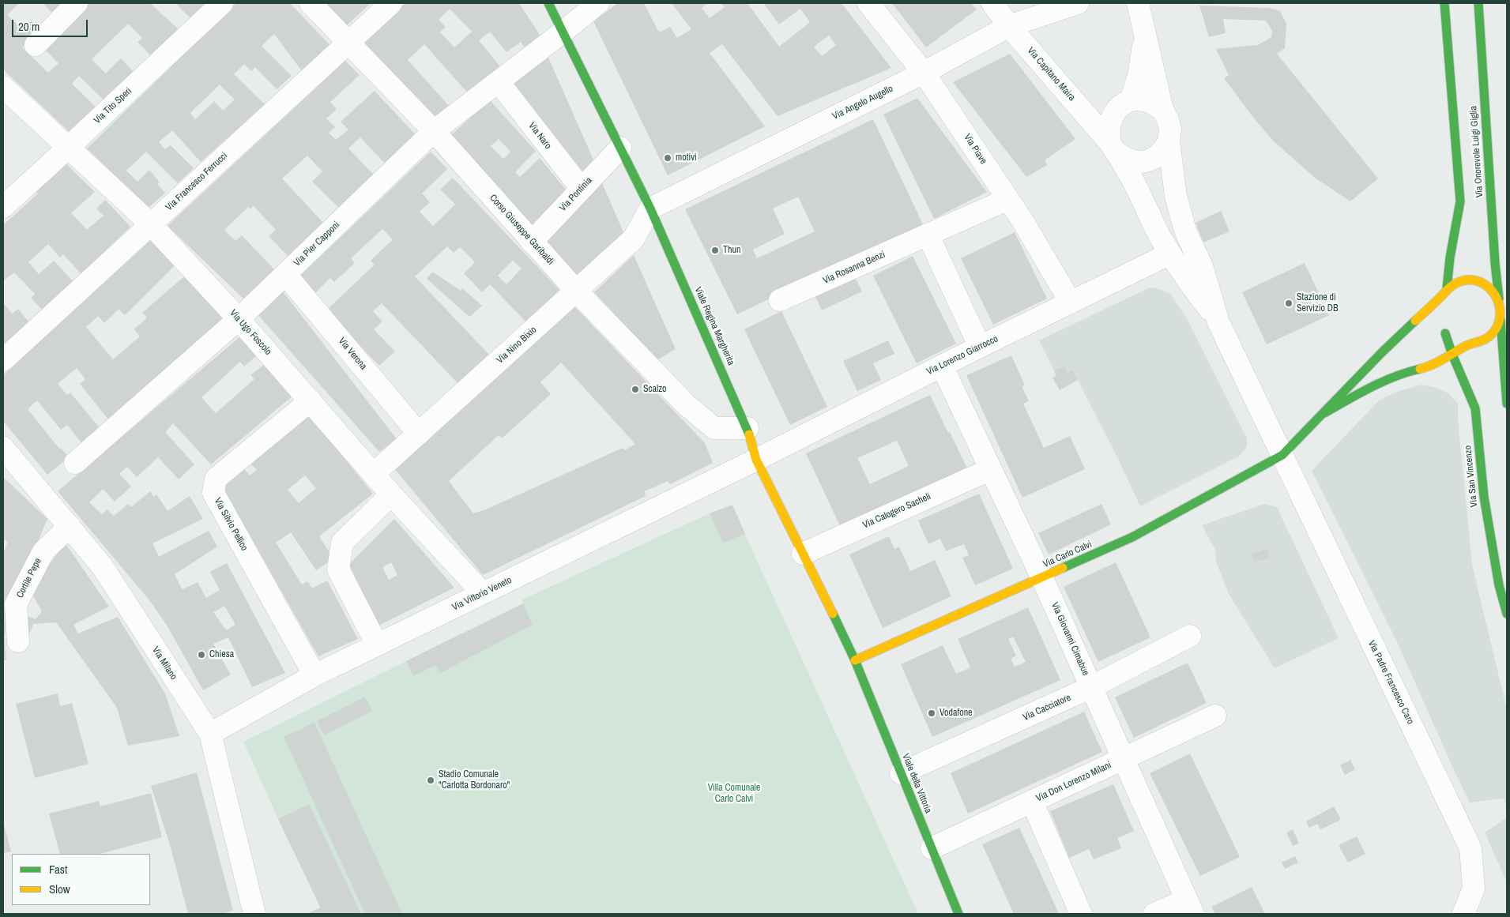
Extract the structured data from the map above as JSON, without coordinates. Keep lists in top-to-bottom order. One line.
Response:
{"streets":{"street":["Via Capitano Maira","Via Angelo Augello","Via Tito Speri","Via Naro","Via Piave","Via Onorevole Luigi Giglia","Via Francesco Ferrucci","Via Pontinia","Corso Giuseppe Garibaldi","Via Pier Capponi","Via Rosanna Benzi","Viale Regina Margherita","Via Ugo Foscolo","Via Nino Bixio","Via Verona","Via Lorenzo Giarrocco","Via San Vincenzo","Via Calogero Sacheli","Via Silvio Pellico","Via Carlo Calvi","Cortile Pepe","Via Vittorio Veneto","Via Giovanni Cimabue","Via Milano","Via Padre Francesco Caro","Via Cacciatore","Via Don Lorenzo Milani","Viale della Vittoria"]},"crossings":[["Via Capitano Maira","Via Angelo Augello"],["Via Angelo Augello","Via Piave"],["Via Angelo Augello","Viale Regina Margherita"],["Via Angelo Augello","Via Nino Bixio"],["Via Tito Speri","Via Ugo Foscolo"],["Via Naro","Via Pontinia"],["Via Naro","Via Pier Capponi"],["Via Piave","Via Rosanna Benzi"],["Via Piave","Via Lorenzo Giarrocco"],["Via Francesco Ferrucci","Corso Giuseppe Garibaldi"],["Via Francesco Ferrucci","Via Ugo Foscolo"],["Via Pontinia","Corso Giuseppe Garibaldi"],["Via Pontinia","Viale Regina Margherita"],["Corso Giuseppe Garibaldi","Via Pier Capponi"],["Corso Giuseppe Garibaldi","Viale Regina Margherita"],["Corso Giuseppe Garibaldi","Via Nino Bixio"],["Via Pier Capponi","Viale Regina Margherita"],["Via Pier Capponi","Via Ugo Foscolo"],["Via Pier Capponi","Via Verona"],["Viale Regina Margherita","Via Nino Bixio"],["Viale Regina Margherita","Via Lorenzo Giarrocco"],["Viale Regina Margherita","Via Calogero Sacheli"],["Viale Regina Margherita","Via Carlo Calvi"],["Viale Regina Margherita","Via Vittorio Veneto"],["Viale Regina Margherita","Viale della Vittoria"],["Via Ugo Foscolo","Via Nino Bixio"],["Via Ugo Foscolo","Via Silvio Pellico"],["Via Ugo Foscolo","Via Vittorio Veneto"],["Via Nino Bixio","Via Verona"],["Via Lorenzo Giarrocco","Via Vittorio Veneto"],["Via Lorenzo Giarrocco","Via Giovanni Cimabue"],["Via Calogero Sacheli","Via Giovanni Cimabue"],["Via Silvio Pellico","Via Vittorio Veneto"],["Via Carlo Calvi","Via Giovanni Cimabue"],["Via Carlo Calvi","Via Padre Francesco Caro"],["Via Carlo Calvi","Viale della Vittoria"],["Cortile Pepe","Via Milano"],["Via Vittorio Veneto","Via Milano"],["Via Giovanni Cimabue","Via Cacciatore"],["Via Giovanni Cimabue","Via Don Lorenzo Milani"],["Via Cacciatore","Viale della Vittoria"],["Via Don Lorenzo Milani","Viale della Vittoria"]],"parks":["Villa Comunale Carlo Calvi"],"places":["motivi","Thun","Stazione di Servizio DB","Scalzo","Chiesa","Vodafone","Stadio Comunale \"Carlotta Bordonaro\""],"legend":["Fast","Slow"],"scale_bar":"20 m"}
